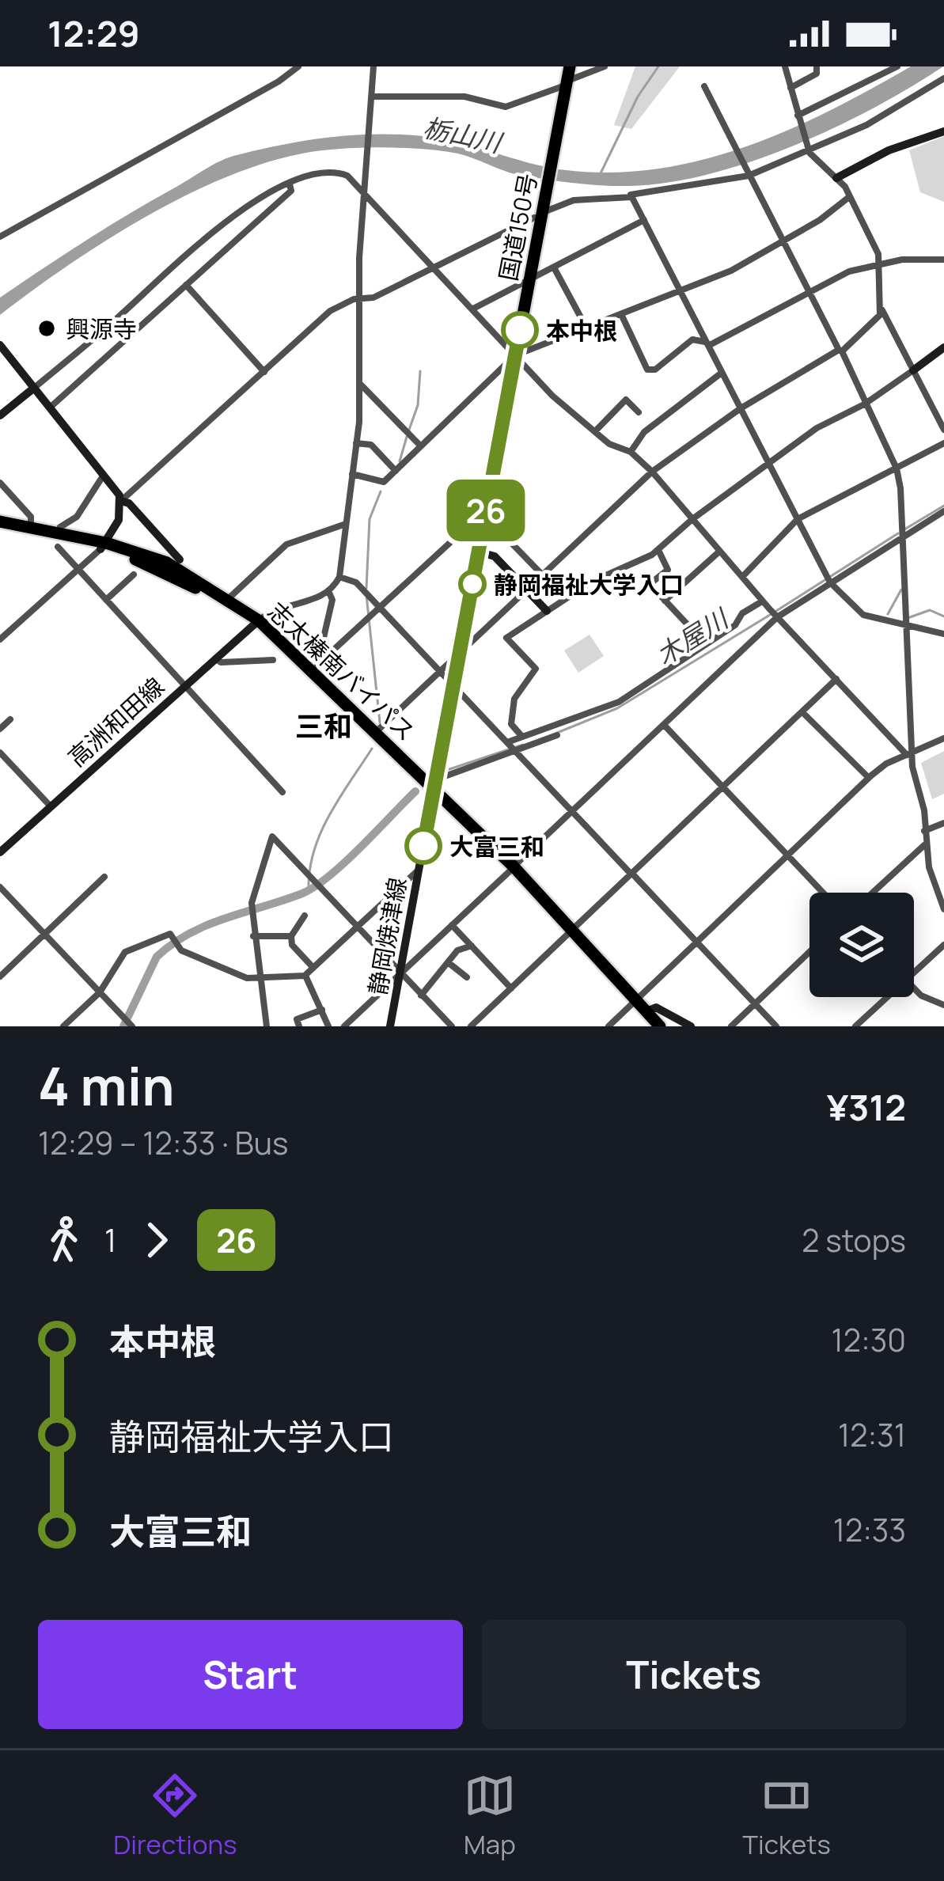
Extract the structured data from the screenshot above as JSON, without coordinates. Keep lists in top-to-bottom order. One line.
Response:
{"streets":{"highway":["国道150号","志太榛南バイパス"],"main road":["高洲和田線","静岡焼津線"]},"crossings":[["国道150号","志太榛南バイパス"],["国道150号","静岡焼津線"],["志太榛南バイパス","高洲和田線"],["志太榛南バイパス","静岡焼津線"]],"districts":["三和"],"water":["栃山川","木屋川"],"places":["興源寺","本中根","静岡福祉大学入口","大富三和"],"lines":["bus line 26"],"page":{"status":"12:29","on_map":"26","heading":["4 min","12:29 – 12:33 · Bus","¥312"],"legs":["1","26","2 stops"],"list":[{"name":"本中根","value":"12:30"},{"name":"静岡福祉大学入口","value":"12:31"},{"name":"大富三和","value":"12:33"}],"buttons":["Start","Tickets"],"tabs":["Directions","Map","Tickets"]}}
